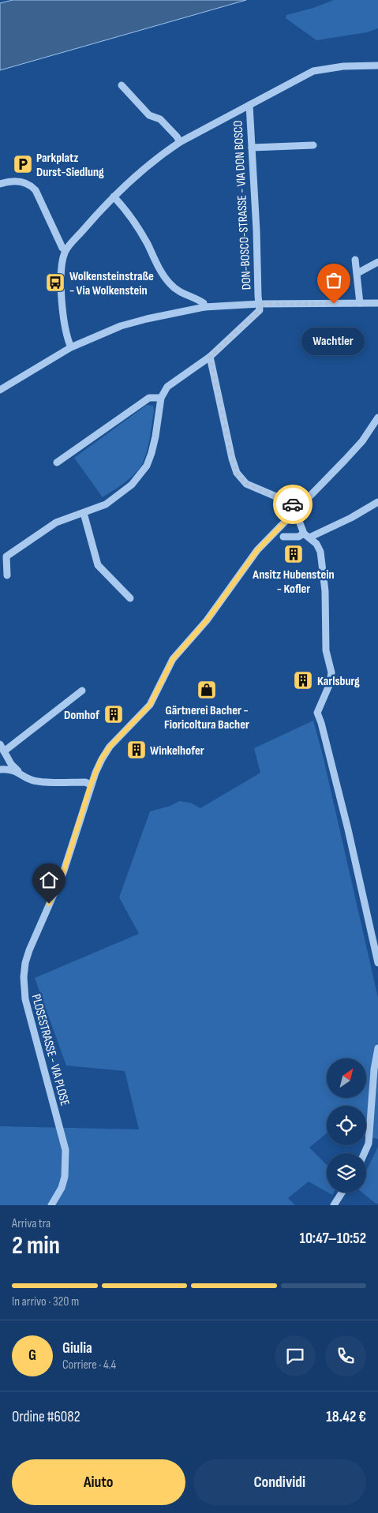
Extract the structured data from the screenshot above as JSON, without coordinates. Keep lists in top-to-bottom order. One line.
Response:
{"streets":{"street":["DON-BOSCO-STRASSE - VIA DON BOSCO","PLOSESTRASSE - VIA PLOSE"]},"places":{"parking":["Parkplatz Durst-Siedlung"],"bus stop":["Wolkensteinstraße - Via Wolkenstein"],"other":["Wachtler"],"building":["Ansitz Hubenstein - Kofler","Karlsburg","Domhof","Winkelhofer"],"shop":["Gärtnerei Bacher - Fioricoltura Bacher"]},"north":"top right","page":{"bubble":"Wachtler","heading":["2 min","Arriva tra","10:47–10:52"],"panel":["Giulia","Corriere · 4.4","Ordine #6082","18.42 €"],"bar":"In arrivo · 320 m","round":"G","buttons":["Aiuto","Condividi"]}}
